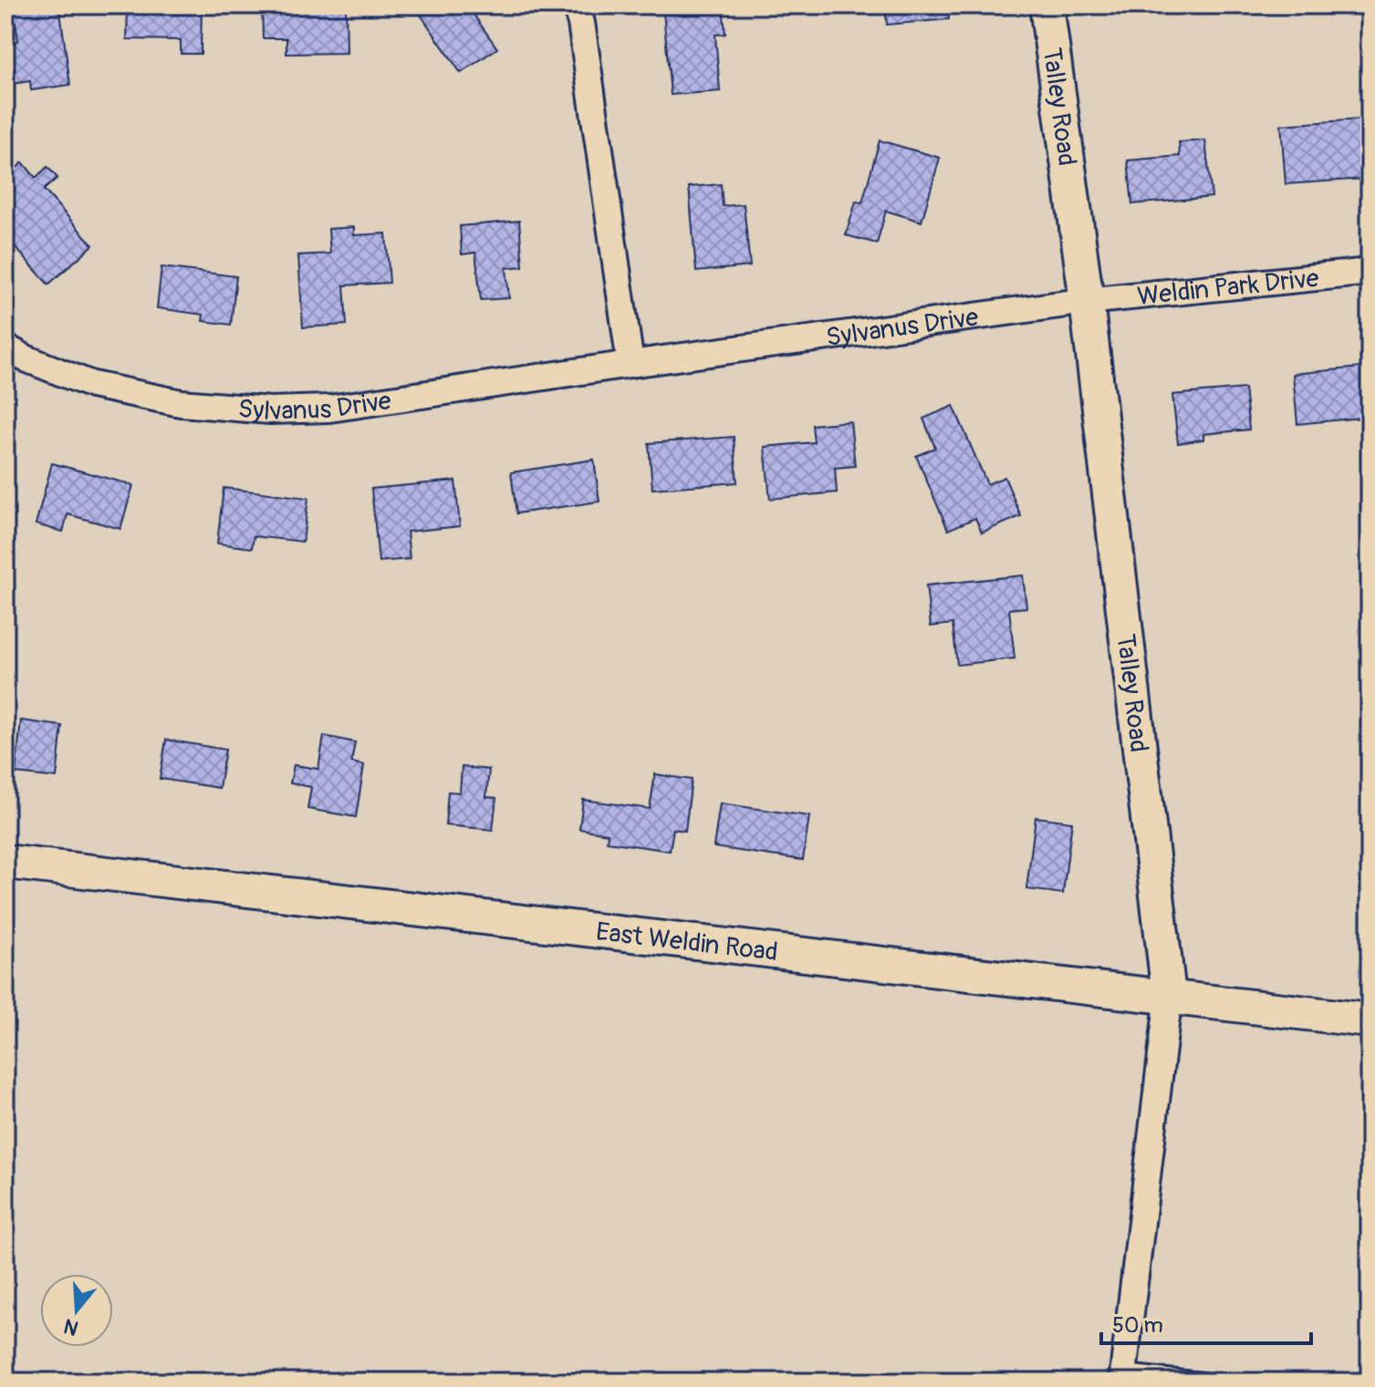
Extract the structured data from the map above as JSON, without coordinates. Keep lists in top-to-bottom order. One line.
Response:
{"streets":{"street":["Talley Road","Weldin Park Drive","Sylvanus Drive","East Weldin Road"]},"crossings":[["Talley Road","Weldin Park Drive"],["Talley Road","Sylvanus Drive"],["Talley Road","East Weldin Road"],["Weldin Park Drive","Sylvanus Drive"]],"scale_bar":"50 m","north":"bottom"}
